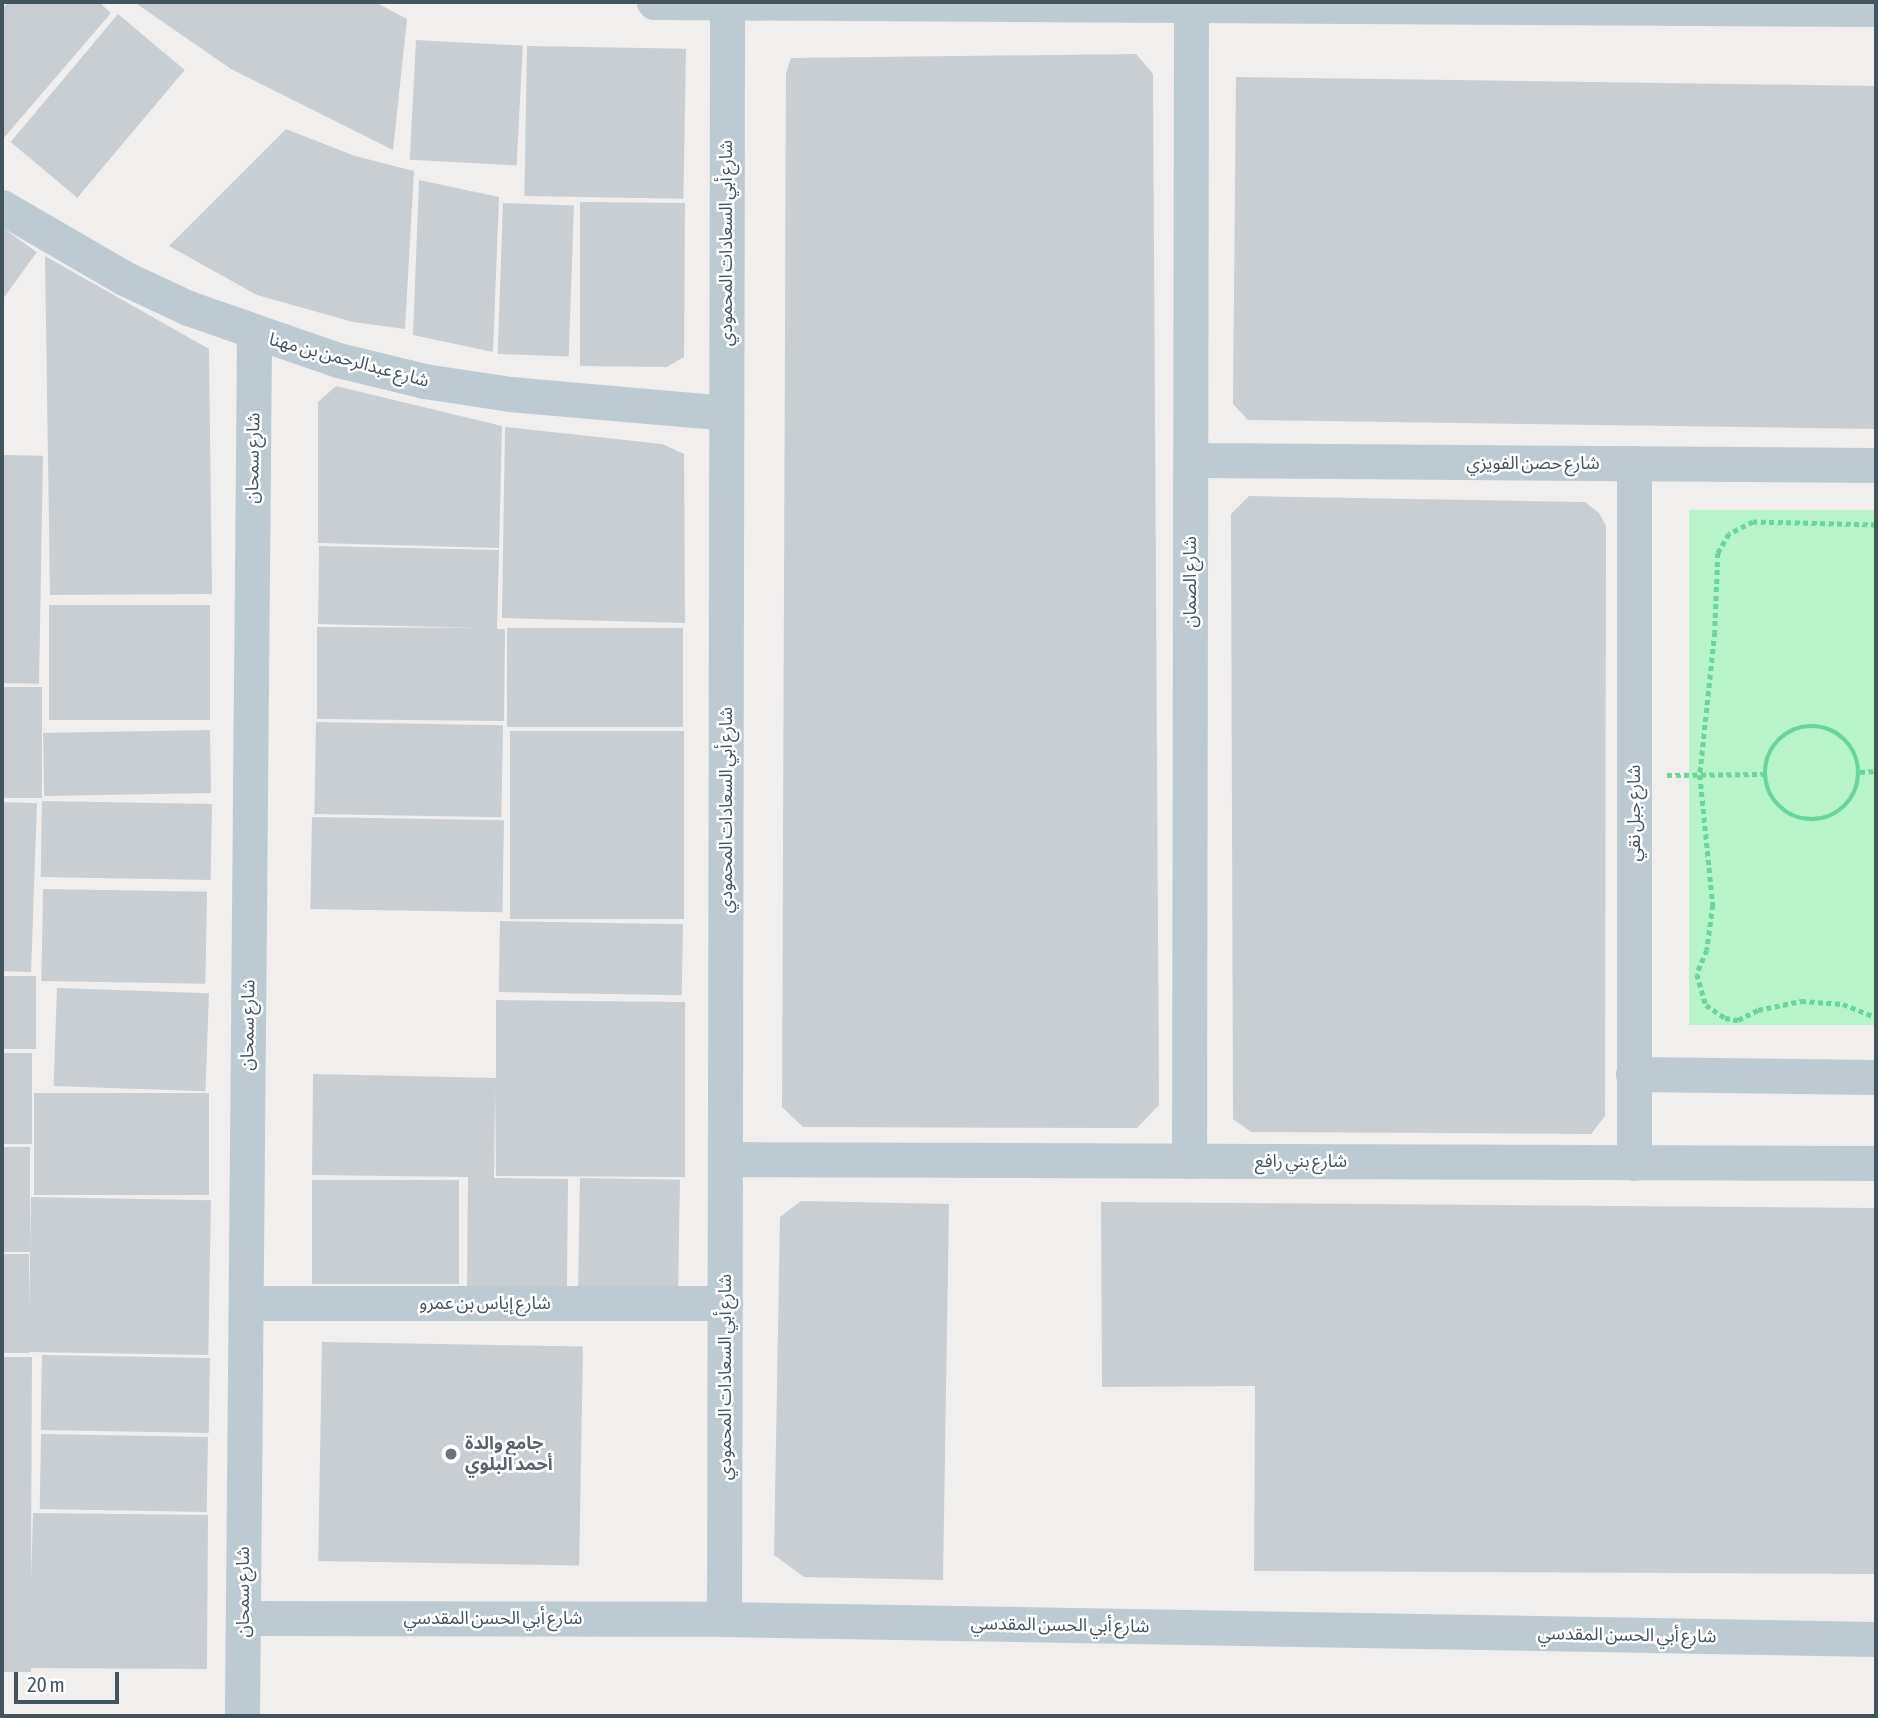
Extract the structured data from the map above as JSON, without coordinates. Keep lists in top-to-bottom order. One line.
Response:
{"streets":{"street":["شارع أبي السعادات المحمودي","شارع عبدالرحمن بن مهنا","شارع سمحان","شارع حصن الفويزي","شارع الصمان","شارع جبل نقي","شارع بني رافع","شارع إياس بن عمرو","شارع أبي الحسن المقدسي"]},"crossings":[["شارع أبي السعادات المحمودي","شارع عبدالرحمن بن مهنا"],["شارع أبي السعادات المحمودي","شارع بني رافع"],["شارع أبي السعادات المحمودي","شارع إياس بن عمرو"],["شارع أبي السعادات المحمودي","شارع أبي الحسن المقدسي"],["شارع عبدالرحمن بن مهنا","شارع سمحان"],["شارع سمحان","شارع إياس بن عمرو"],["شارع سمحان","شارع أبي الحسن المقدسي"],["شارع حصن الفويزي","شارع الصمان"],["شارع حصن الفويزي","شارع جبل نقي"],["شارع الصمان","شارع بني رافع"],["شارع جبل نقي","شارع بني رافع"]],"places":["جامع والدة أحمد البلوي"],"scale_bar":"20 m"}
